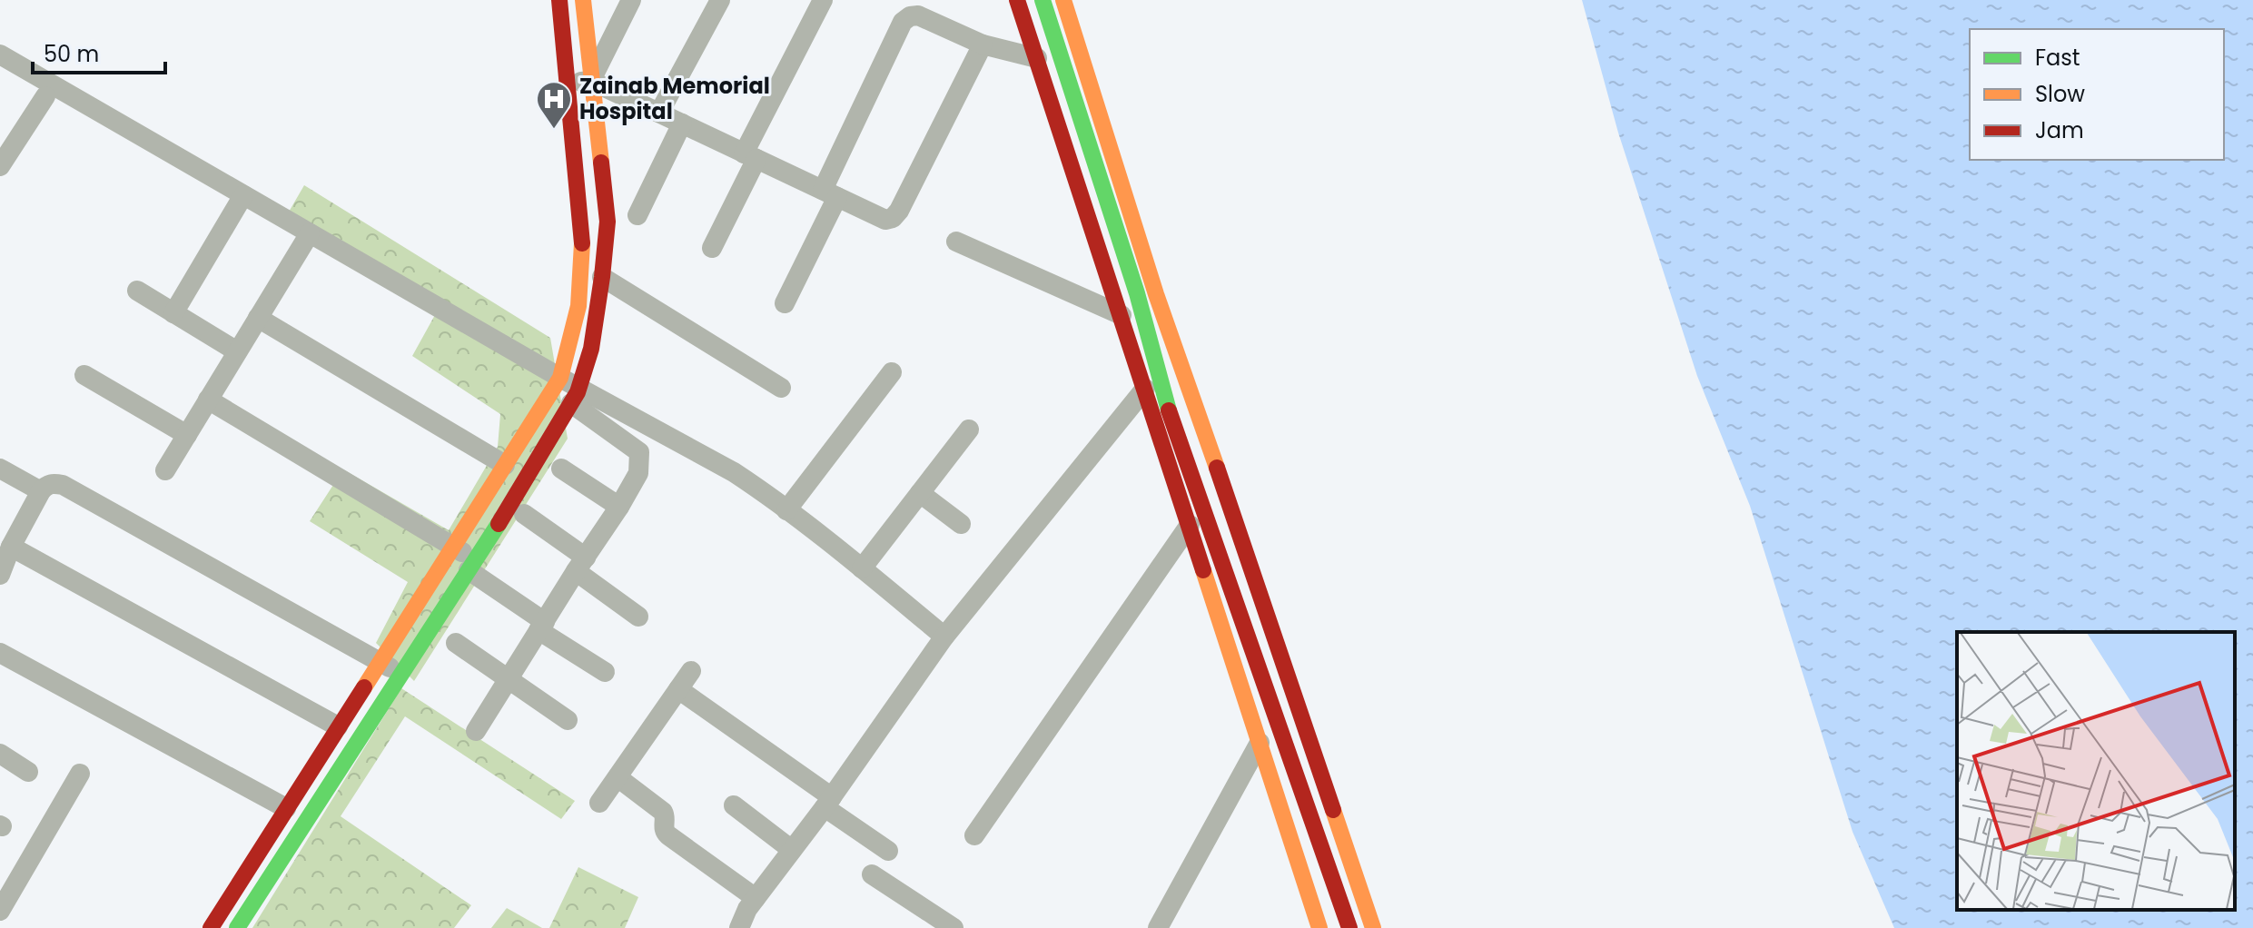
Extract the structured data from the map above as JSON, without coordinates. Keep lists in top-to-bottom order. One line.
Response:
{"places":{"hospital":["Zainab Memorial Hospital"]},"legend":["Fast","Slow","Jam"],"scale_bar":"50 m"}
